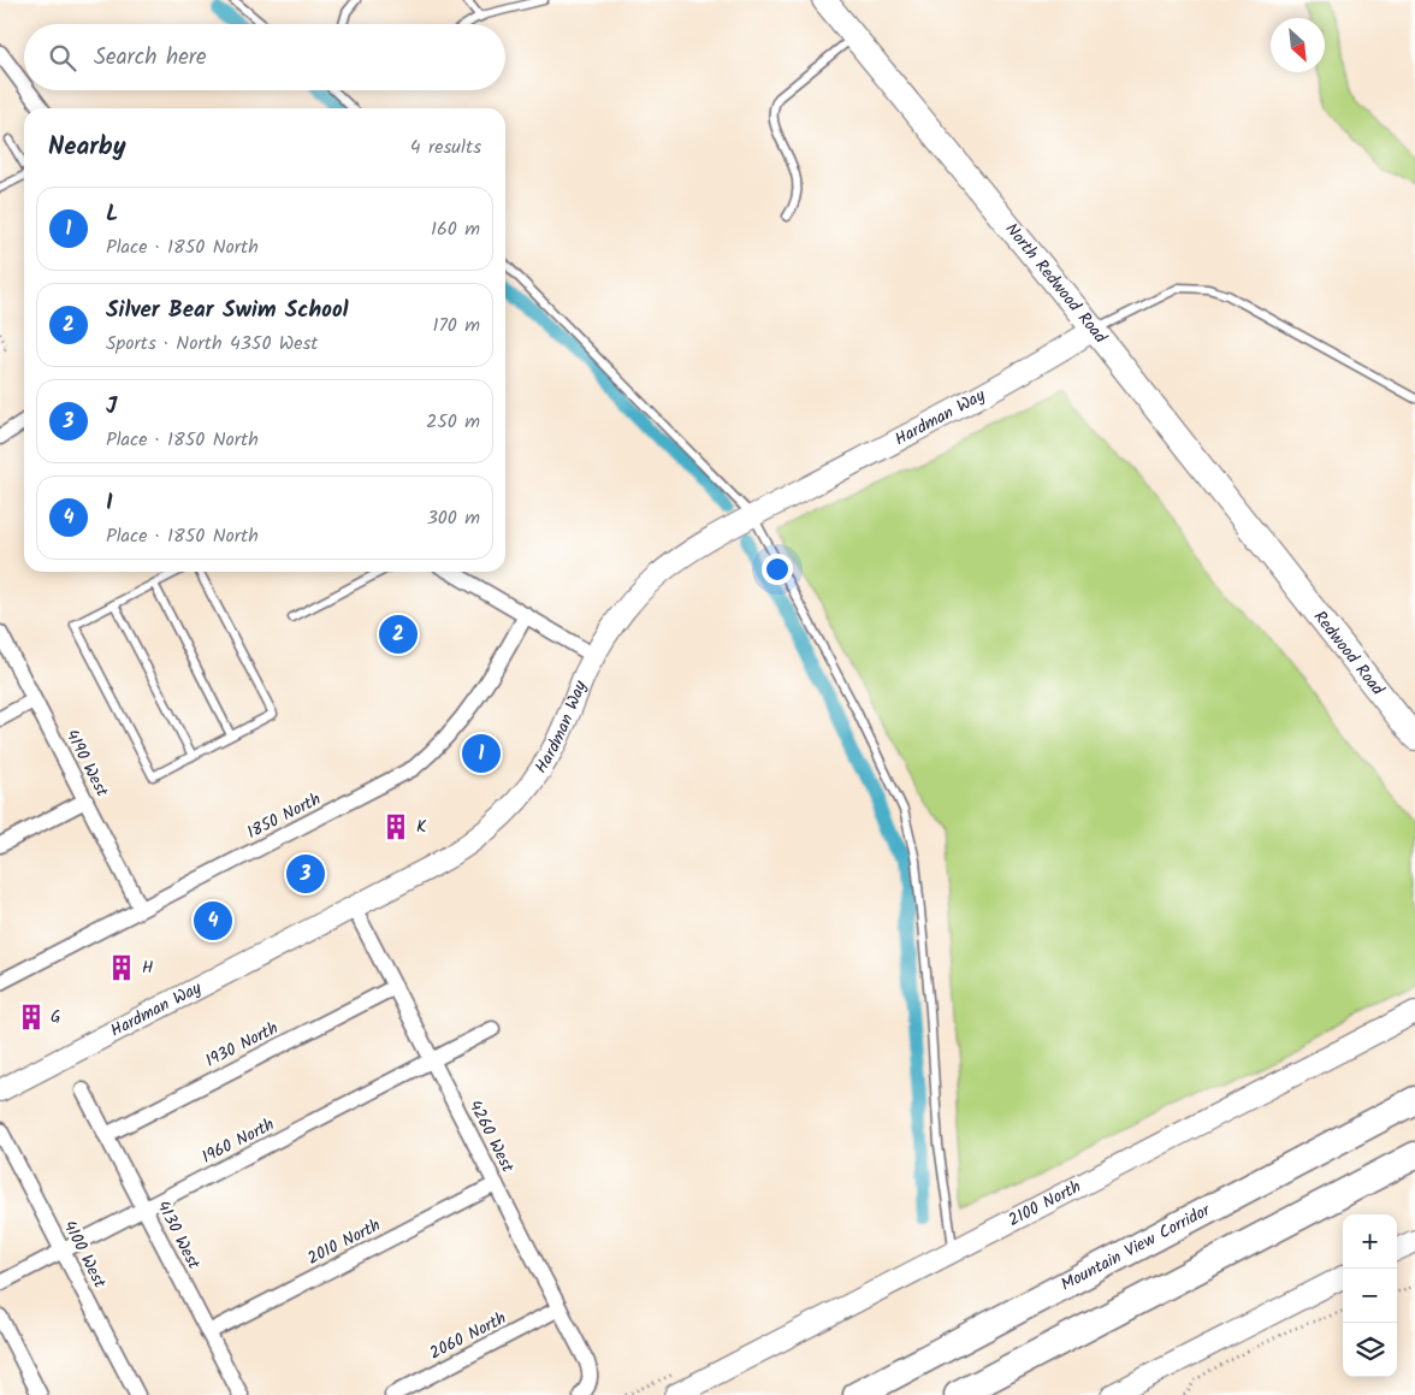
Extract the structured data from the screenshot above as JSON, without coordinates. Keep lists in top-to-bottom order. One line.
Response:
{"streets":{"highway":["Mountain View Corridor"],"main road":["North Redwood Road","Redwood Road"],"street":["Hardman Way","4190 West","1850 North","1930 North","4260 West","1960 North","2100 North","4130 West","2010 North","4100 West","2060 North"]},"crossings":[["North Redwood Road","Hardman Way"],["North Redwood Road","Redwood Road"],["Hardman Way","4260 West"],["4190 West","1850 North"],["1930 North","4260 West"],["1930 North","4130 West"],["4260 West","1960 North"],["4260 West","2010 North"],["4260 West","2060 North"],["1960 North","4130 West"],["1960 North","4100 West"],["4130 West","2010 North"]],"places":{"building":["K","H","G"]},"north":"bottom right","page":{"search":"Search here","heading":["Nearby","4 results"],"list":[{"mark":"1","name":"L","note":"Place · 1850 North","value":"160 m"},{"mark":"2","name":"Silver Bear Swim School","note":"Sports · North 4350 West","value":"170 m"},{"mark":"3","name":"J","note":"Place · 1850 North","value":"250 m"},{"mark":"4","name":"I","note":"Place · 1850 North","value":"300 m"}],"pins":["2","1","3","4"],"map_buttons":["+","−"]}}
